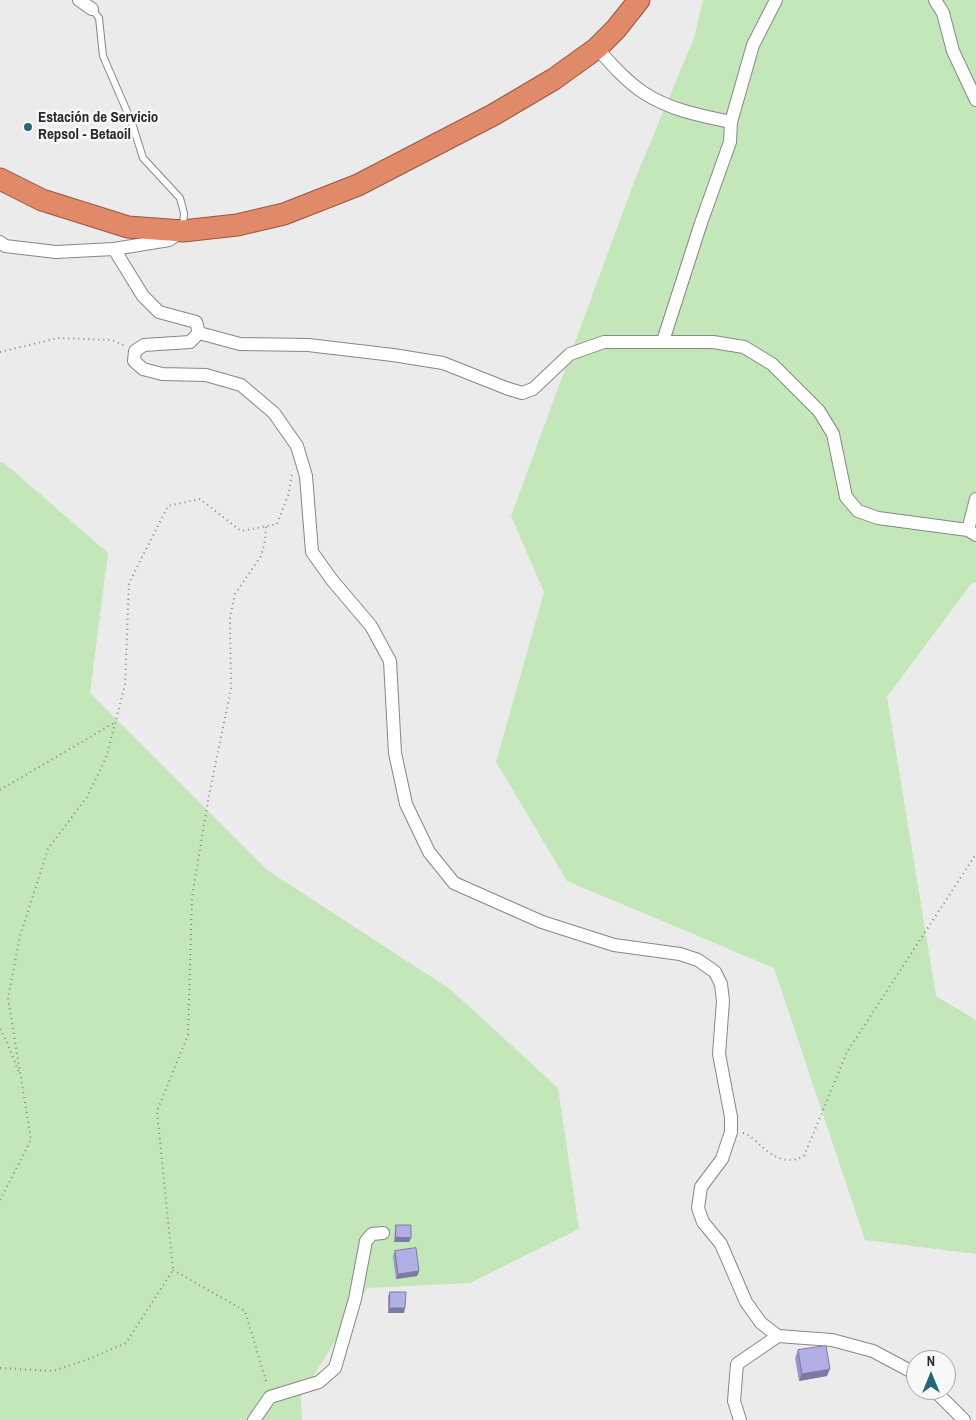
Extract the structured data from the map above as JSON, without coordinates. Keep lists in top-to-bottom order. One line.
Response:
{"places":["Estación de Servicio Repsol - Betaoil"],"north":"top"}
